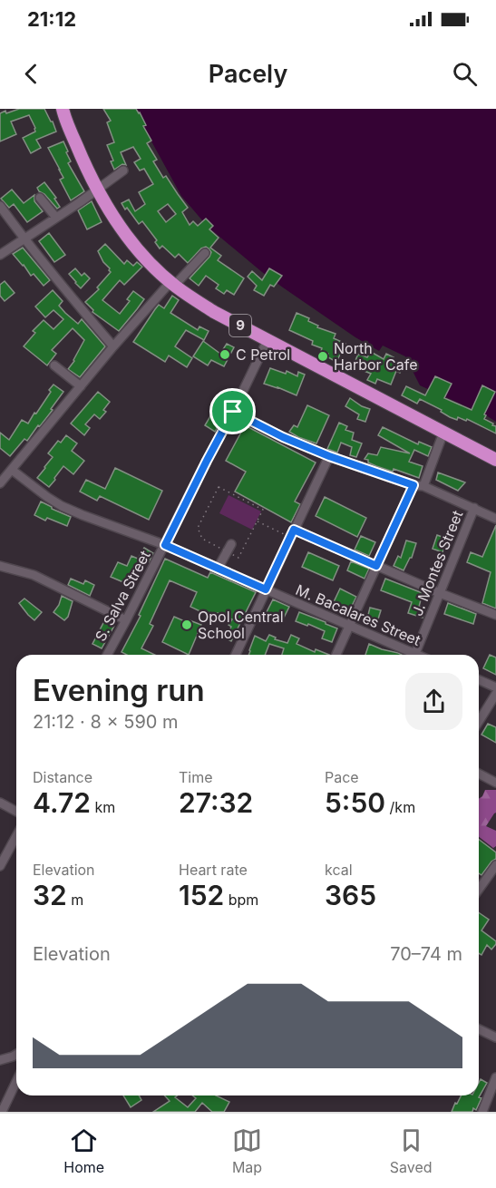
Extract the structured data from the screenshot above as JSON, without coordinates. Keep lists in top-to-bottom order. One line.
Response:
{"streets":{"highway":["9"],"street":["J. Montes Street","S. Salva Street","M. Bacalares Street"]},"crossings":[["9","S. Salva Street"],["S. Salva Street","M. Bacalares Street"]],"places":["C Petrol","North Harbor Cafe","Opol Central School"],"page":{"status":"21:12","header":"Pacely","heading":["Evening run","21:12 · 8 × 590 m"],"stats":[["Distance","4.72 km"],["Time","27:32"],["Pace","5:50 /km"],["Elevation","32 m"],["Heart rate","152 bpm"],["kcal","365"]],"chart":["Elevation","70–74 m"],"tabs":["Home","Map","Saved"]}}
